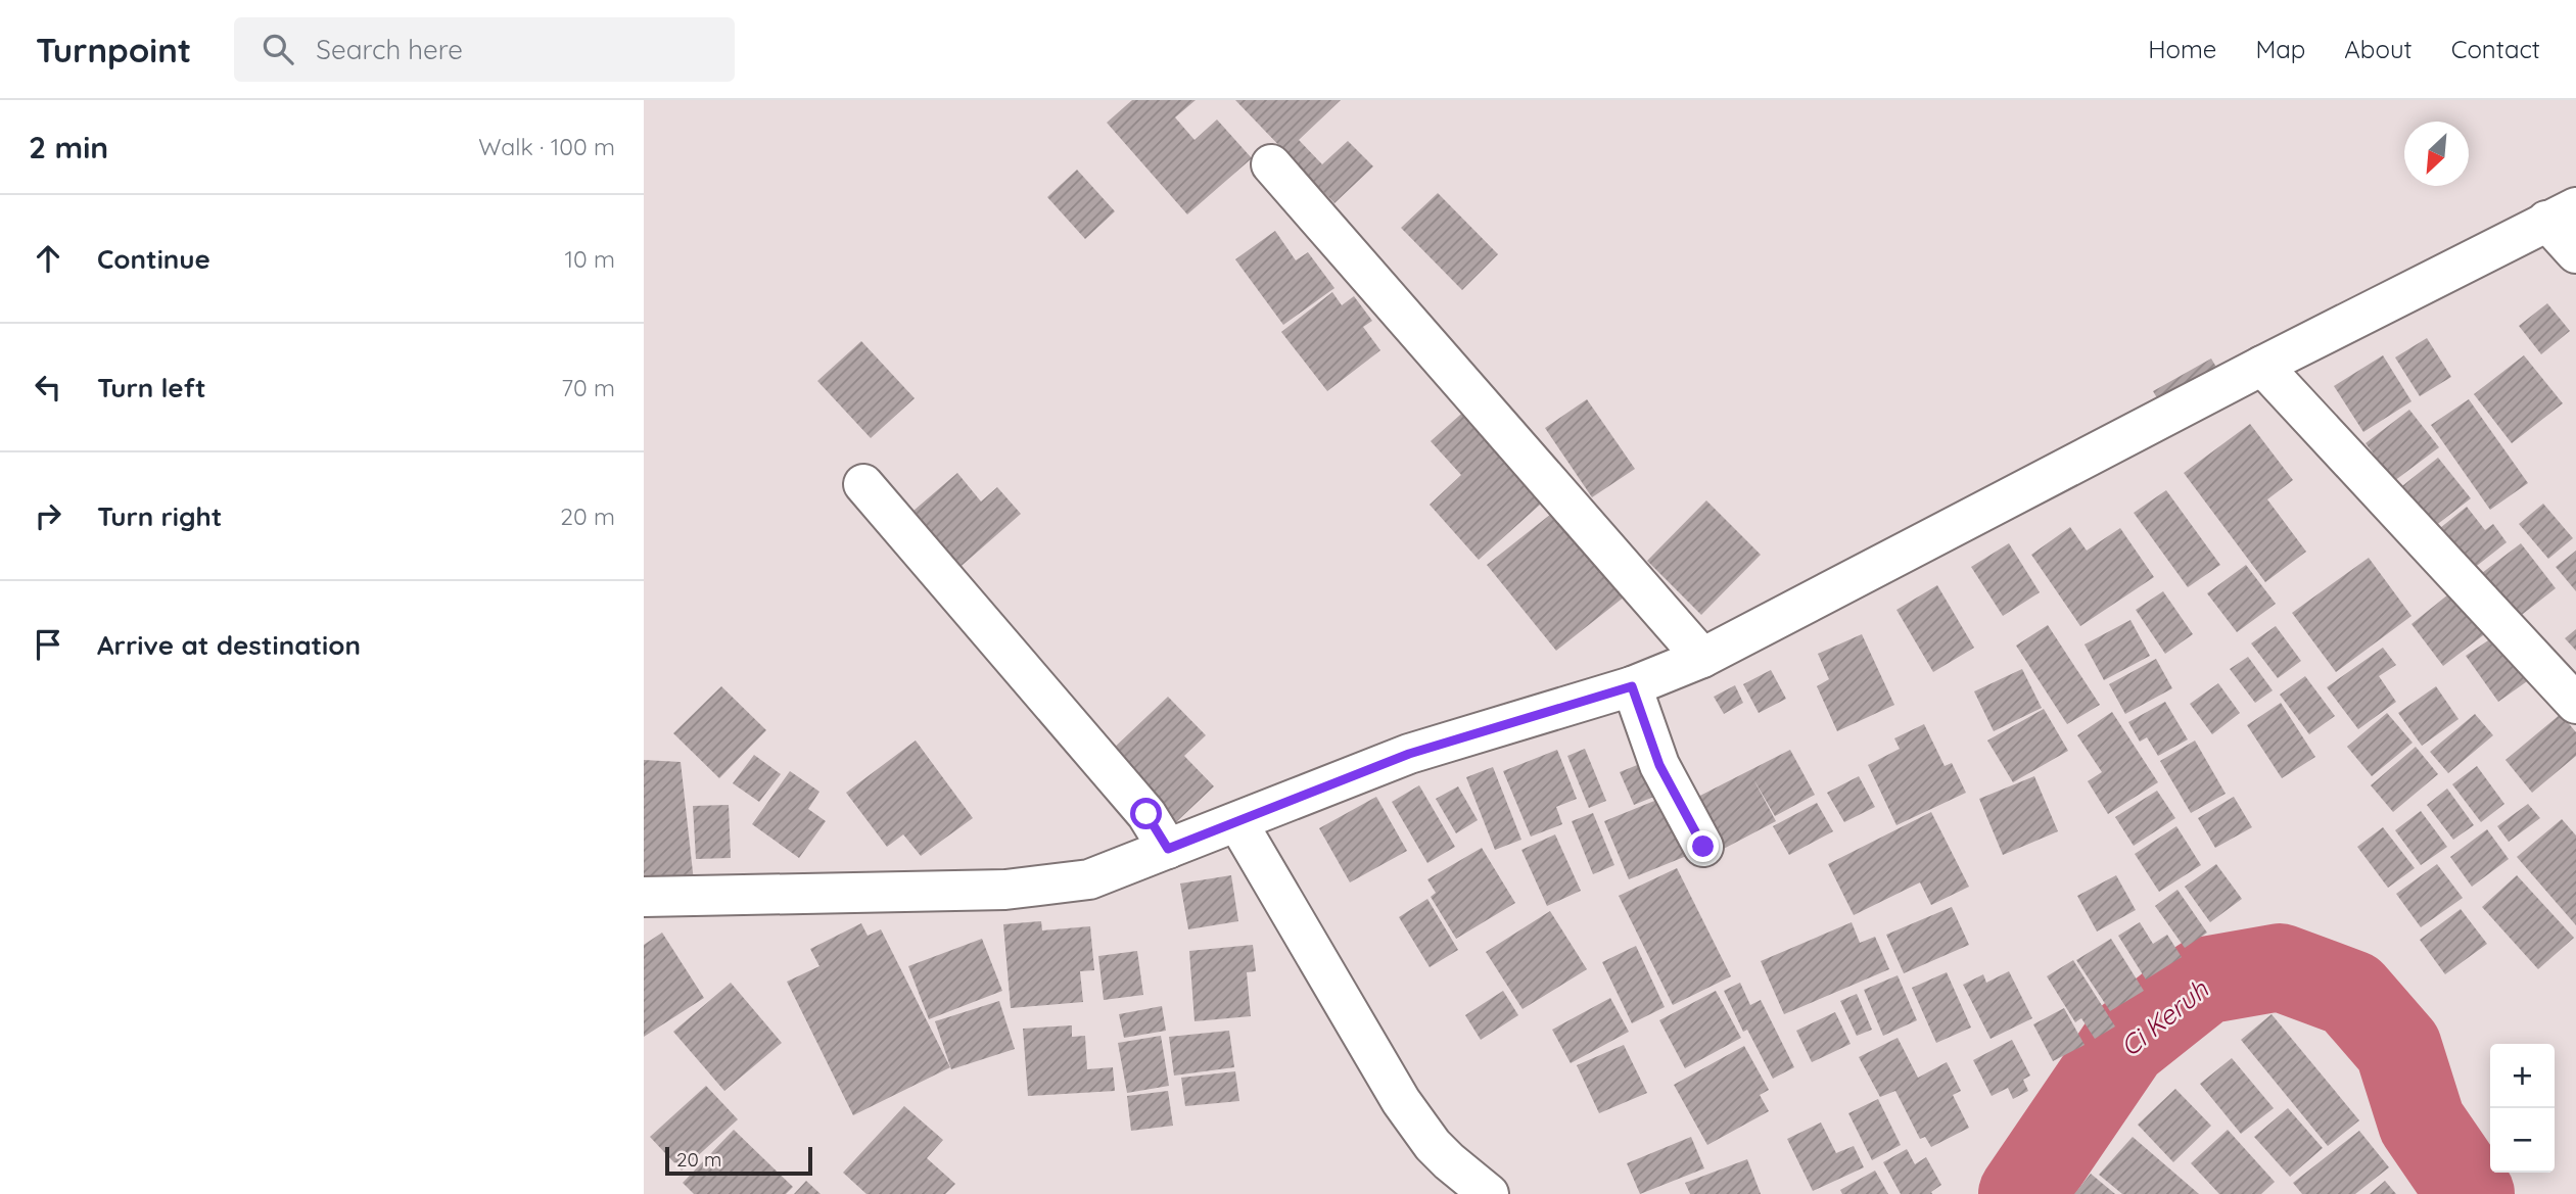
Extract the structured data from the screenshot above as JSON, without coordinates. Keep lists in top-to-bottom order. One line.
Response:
{"water":["Ci Keruh"],"scale_bar":"20 m","north":"bottom left","page":{"header":"Turnpoint","search":"Search here","nav":["Home","Map","About","Contact"],"heading":["2 min","Walk · 100 m"],"list":[["Continue","10 m"],["Turn left","70 m"],["Turn right","20 m"],"Arrive at destination"],"map_buttons":["+","−"],"scale":"20 m"}}
